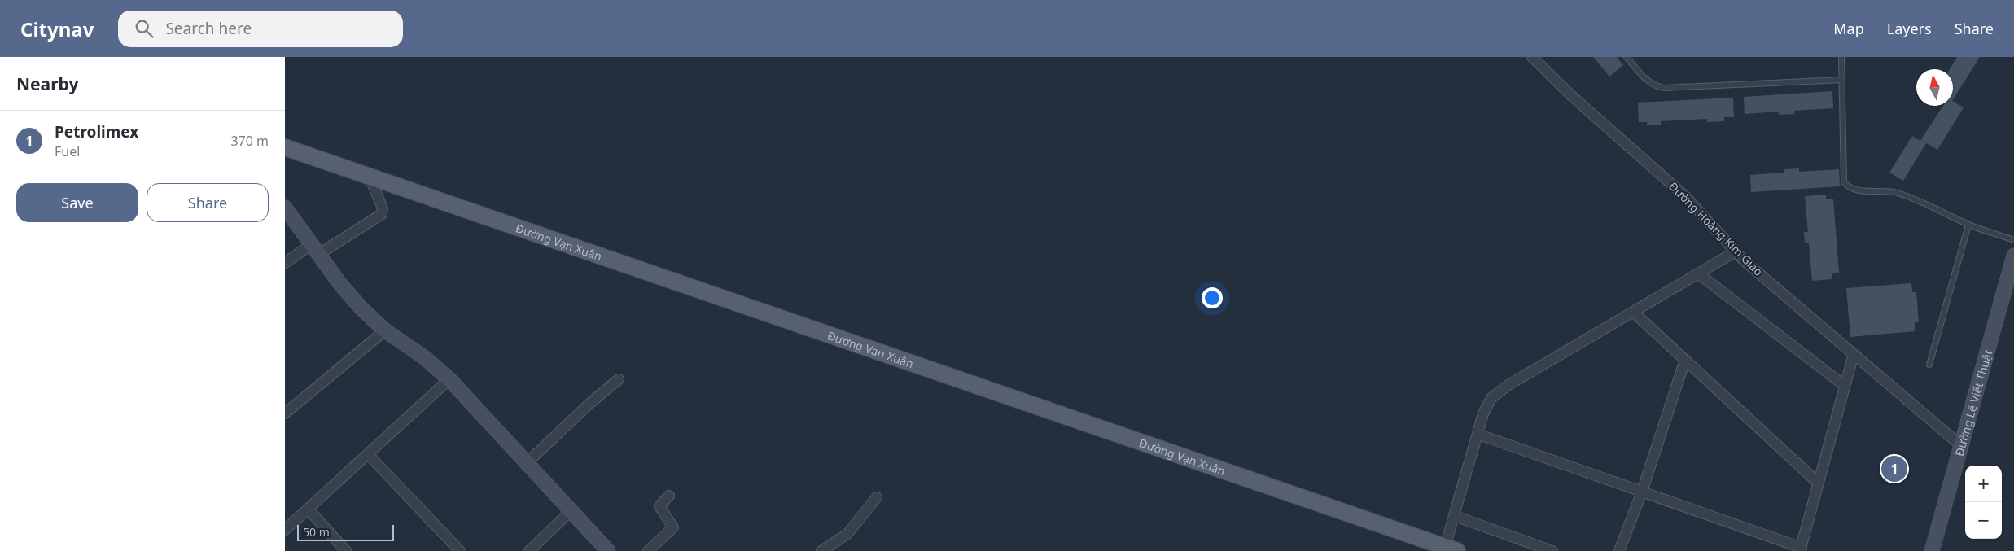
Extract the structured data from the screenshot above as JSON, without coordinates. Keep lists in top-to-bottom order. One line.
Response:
{"streets":{"main road":["Đường Vạn Xuân"],"street":["Đường Hoàng Kim Giao","Đường Lê Viết Thuật"]},"crossings":[["Đường Hoàng Kim Giao","Đường Lê Viết Thuật"]],"scale_bar":"50 m","north":"top","page":{"header":"Citynav","search":"Search here","nav":["Map","Layers","Share"],"heading":"Nearby","list":[{"mark":"1","name":"Petrolimex","note":"Fuel","value":"370 m"}],"buttons":["Save","Share"],"pins":"1","map_buttons":["+","−"],"scale":"50 m"}}
